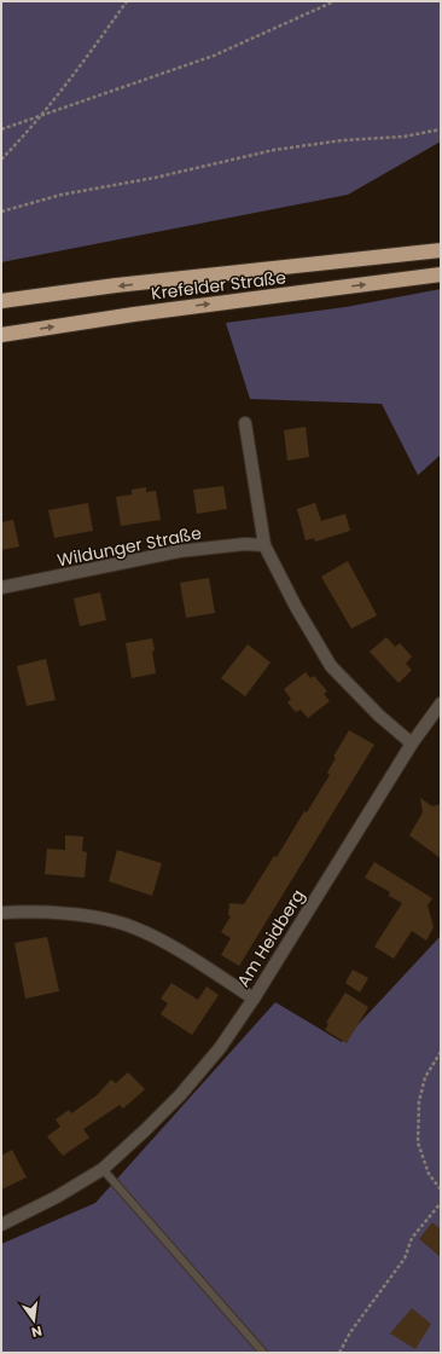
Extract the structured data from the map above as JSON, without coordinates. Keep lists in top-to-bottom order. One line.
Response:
{"streets":{"highway":["Krefelder Straße"],"street":["Wildunger Straße","Am Heidberg"]},"north":"bottom"}
